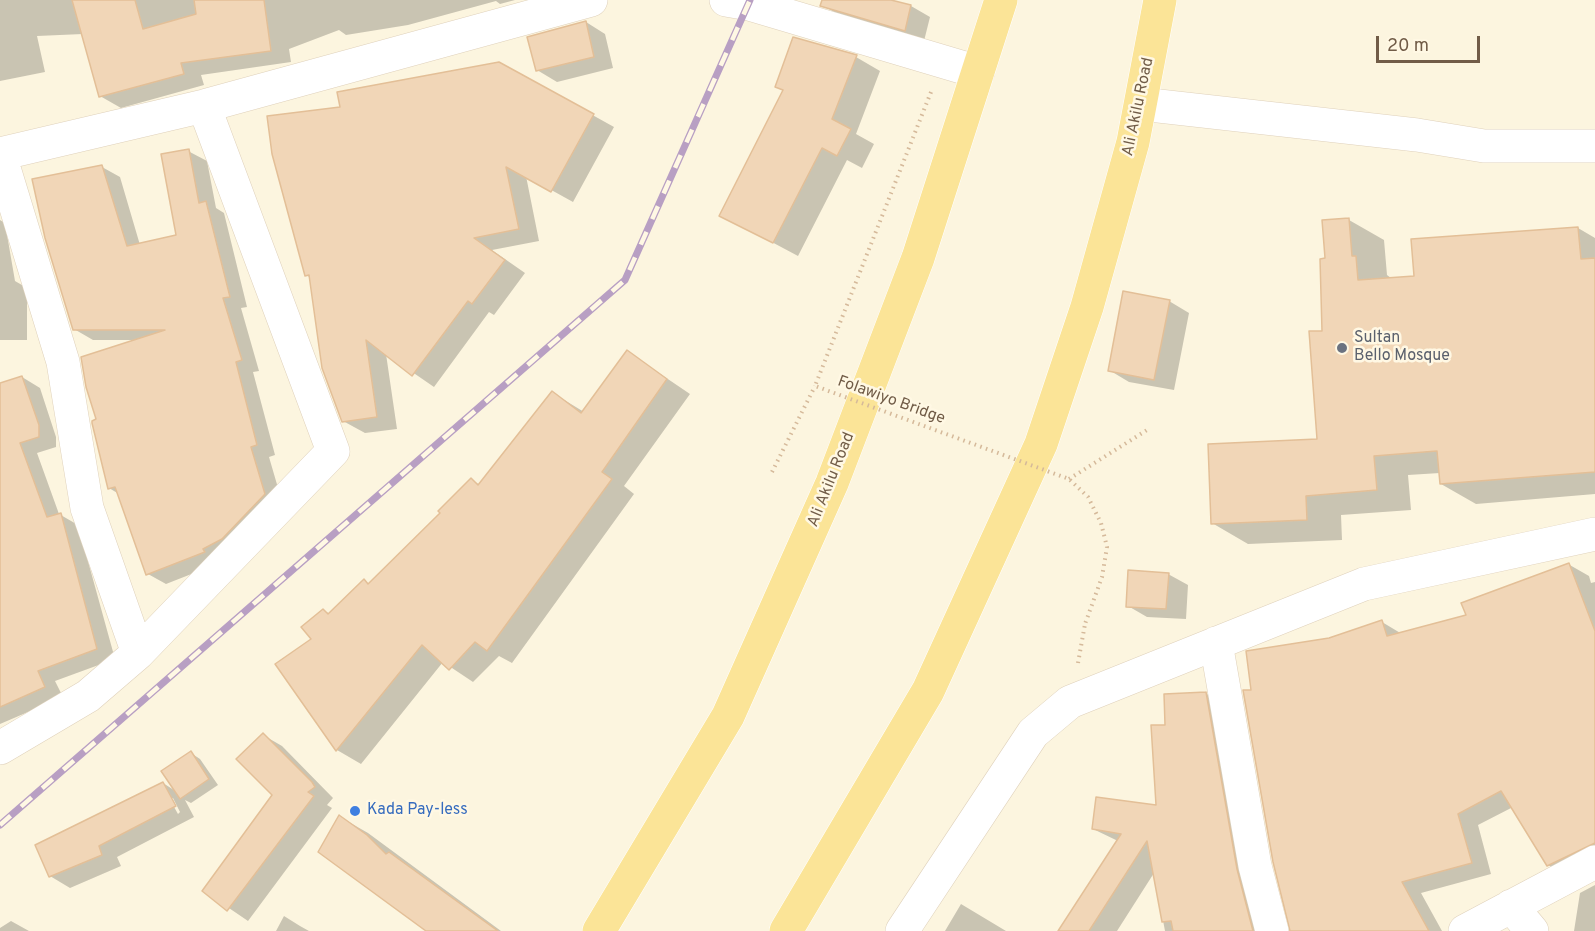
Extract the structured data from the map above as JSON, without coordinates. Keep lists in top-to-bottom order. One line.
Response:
{"streets":{"main road":["Ali Akilu Road"],"path":["Folawiyo Bridge"]},"places":["Sultan Bello Mosque","Kada Pay-less"],"scale_bar":"20 m"}
